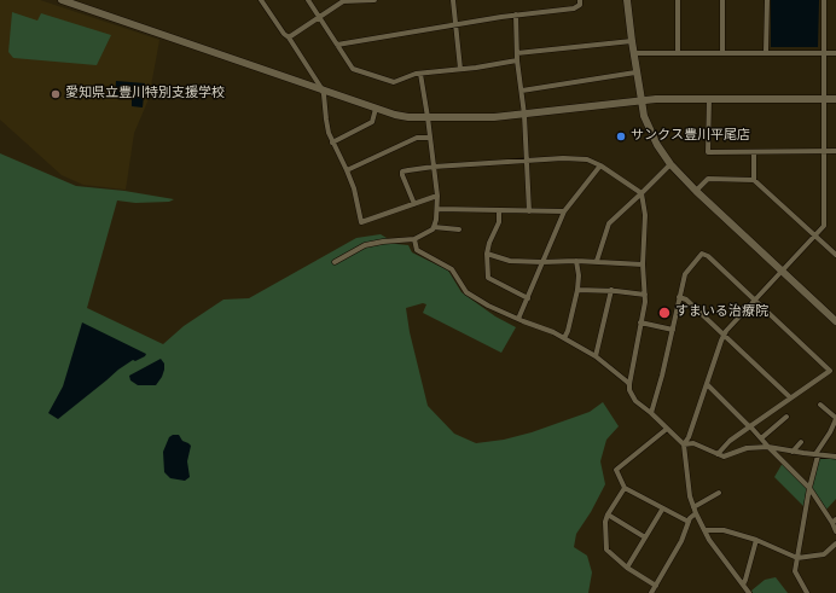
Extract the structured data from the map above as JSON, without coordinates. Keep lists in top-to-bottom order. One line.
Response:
{"places":["愛知県立豊川特別支援学校","サンクス豊川平尾店","すまいる治療院"]}
